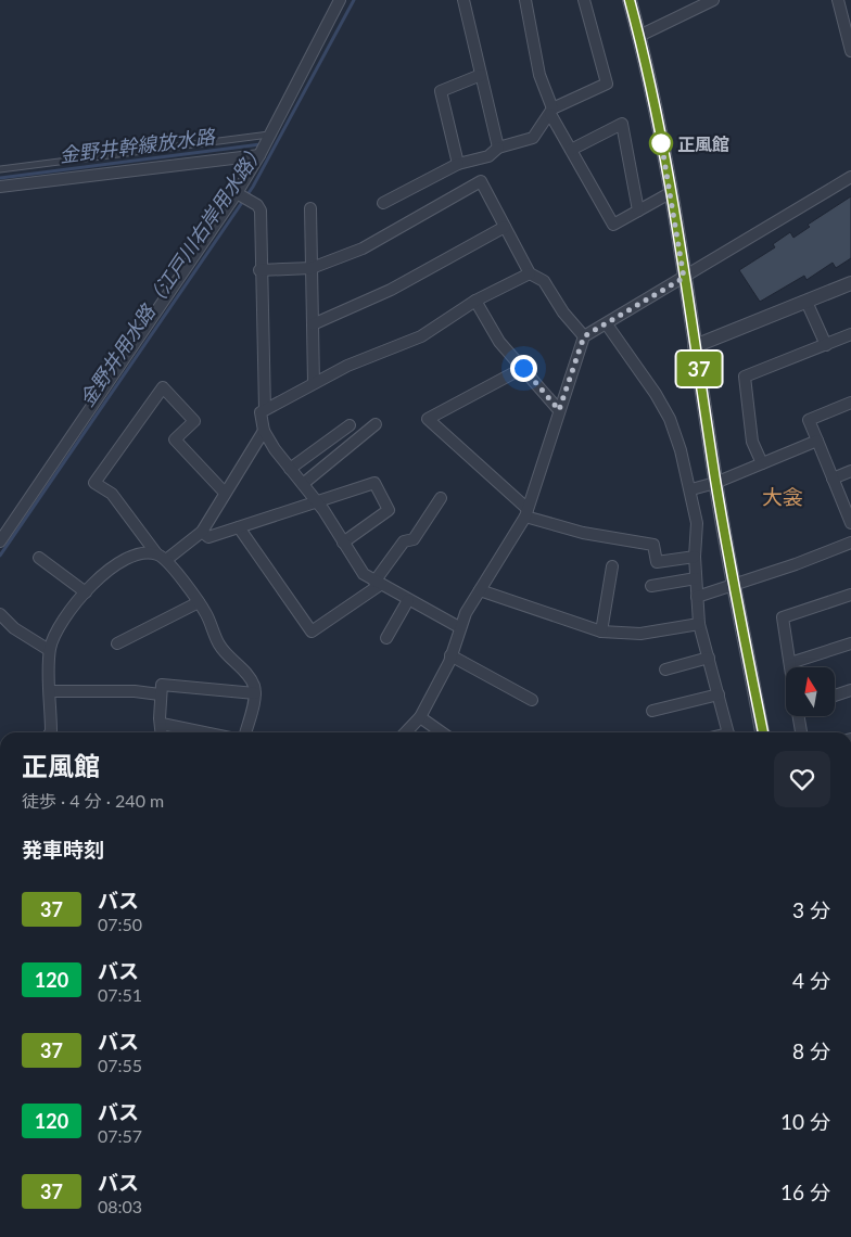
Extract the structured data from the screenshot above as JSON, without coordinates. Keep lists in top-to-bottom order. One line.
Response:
{"districts":["大衾"],"water":["金野井幹線放水路","金野井用水路（江戸川右岸用水路）"],"places":["正風館"],"lines":["bus line 37"],"north":"top","page":{"on_map":"37","heading":[["正風館","徒歩 · 4 分 · 240 m"],"発車時刻"],"list":[{"mark":"37","name":"バス","note":"07:50","value":"3 分"},{"mark":"120","name":"バス","note":"07:51","value":"4 分"},{"mark":"37","name":"バス","note":"07:55","value":"8 分"},{"mark":"120","name":"バス","note":"07:57","value":"10 分"},{"mark":"37","name":"バス","note":"08:03","value":"16 分"}]}}
